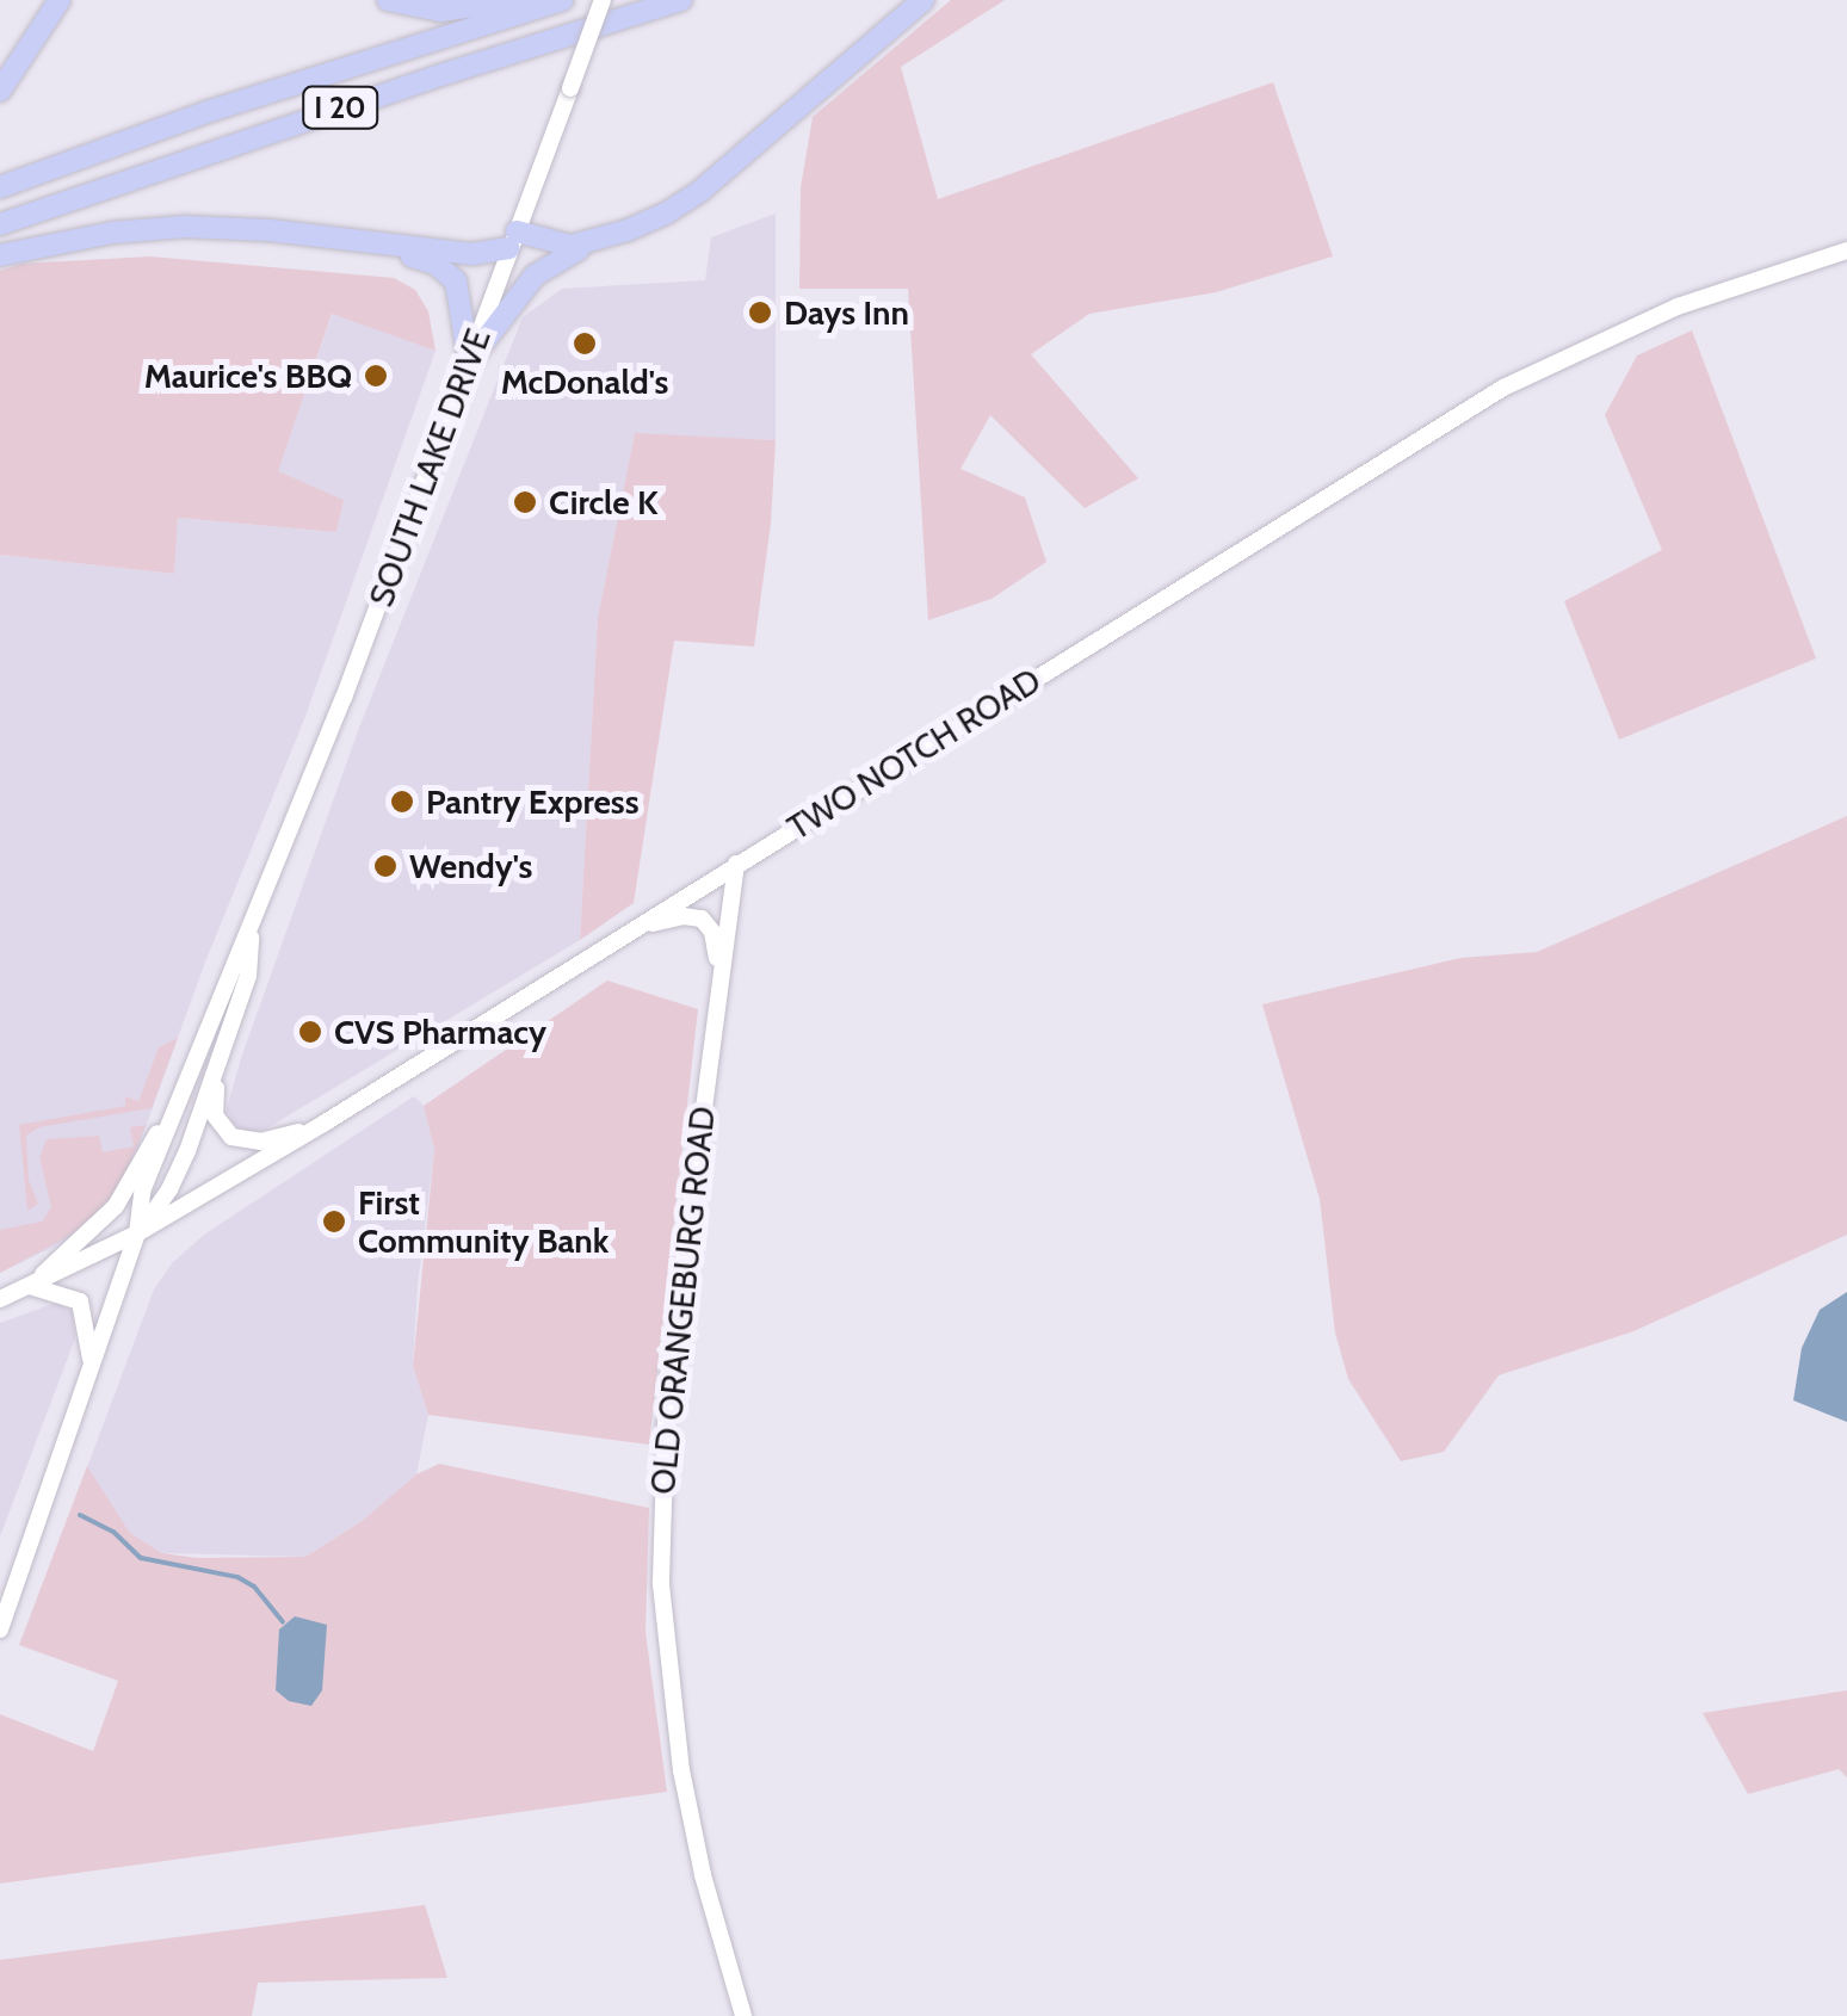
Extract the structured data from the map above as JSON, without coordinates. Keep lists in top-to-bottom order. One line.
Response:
{"streets":{"highway":["I 20"],"street":["SOUTH LAKE DRIVE","TWO NOTCH ROAD","OLD ORANGEBURG ROAD"]},"crossings":[["SOUTH LAKE DRIVE","TWO NOTCH ROAD"],["TWO NOTCH ROAD","OLD ORANGEBURG ROAD"]],"places":["Days Inn","McDonald's","Maurice's BBQ","Circle K","Pantry Express","Wendy's","CVS Pharmacy","First Community Bank"]}
